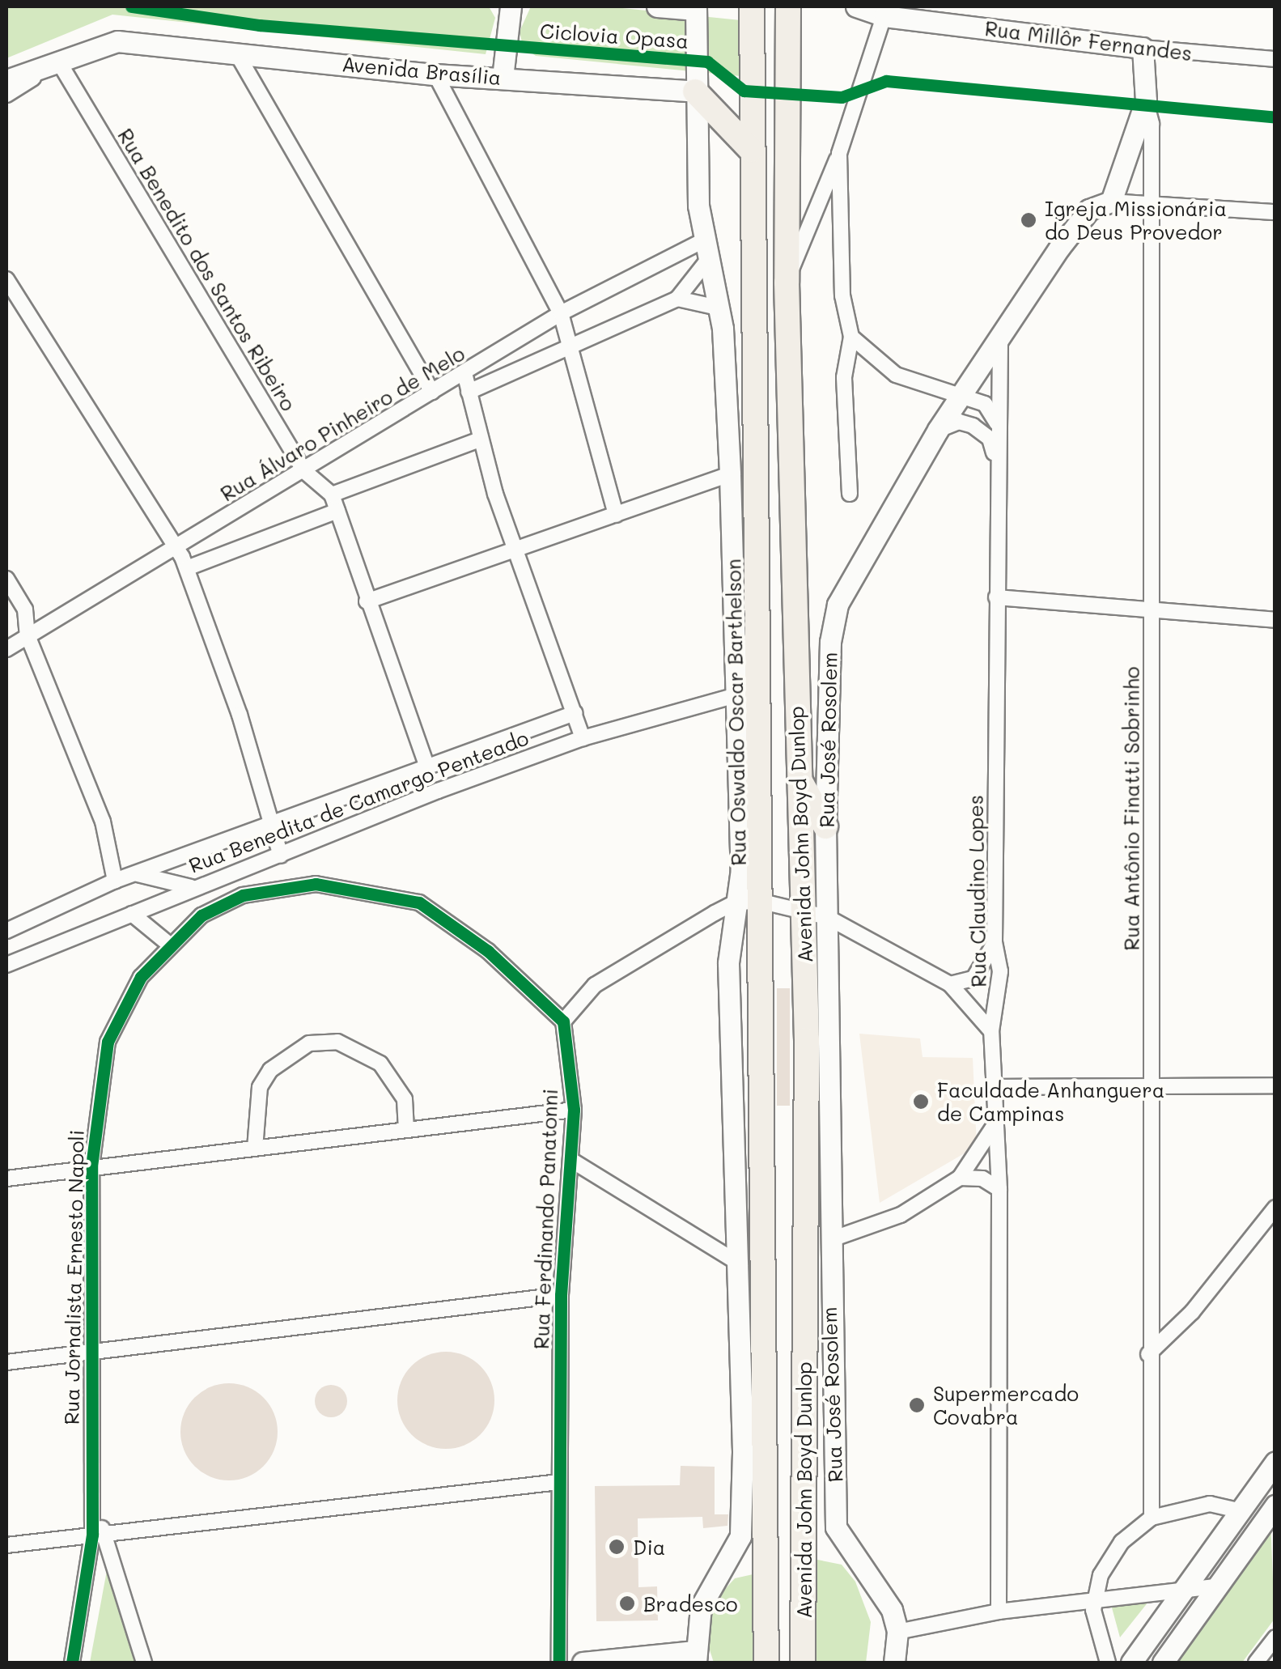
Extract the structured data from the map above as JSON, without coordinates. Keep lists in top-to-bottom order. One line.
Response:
{"streets":{"main road":["Avenida John Boyd Dunlop"],"street":["Rua Millôr Fernandes","Avenida Brasília","Rua Benedito dos Santos Ribeiro","Rua Álvaro Pinheiro de Melo","Rua Oswaldo Oscar Barthelson","Rua José Rosolem","Rua Benedita de Camargo Penteado","Rua Antônio Finatti Sobrinho","Rua Claudino Lopes","Rua Ferdinando Panatonni","Rua Jornalista Ernesto Napoli"],"cycle path":["Ciclovia Opasa"]},"crossings":[["Avenida Brasília","Rua Benedito dos Santos Ribeiro"],["Rua Benedito dos Santos Ribeiro","Rua Álvaro Pinheiro de Melo"],["Rua Álvaro Pinheiro de Melo","Rua Oswaldo Oscar Barthelson"],["Rua Oswaldo Oscar Barthelson","Rua Benedita de Camargo Penteado"],["Rua José Rosolem","Avenida John Boyd Dunlop"],["Rua José Rosolem","Rua Claudino Lopes"],["Rua Ferdinando Panatonni","Rua Jornalista Ernesto Napoli"]],"places":["Igreja Missionária do Deus Provedor","Faculdade Anhanguera de Campinas","Supermercado Covabra","Dia","Bradesco"]}
